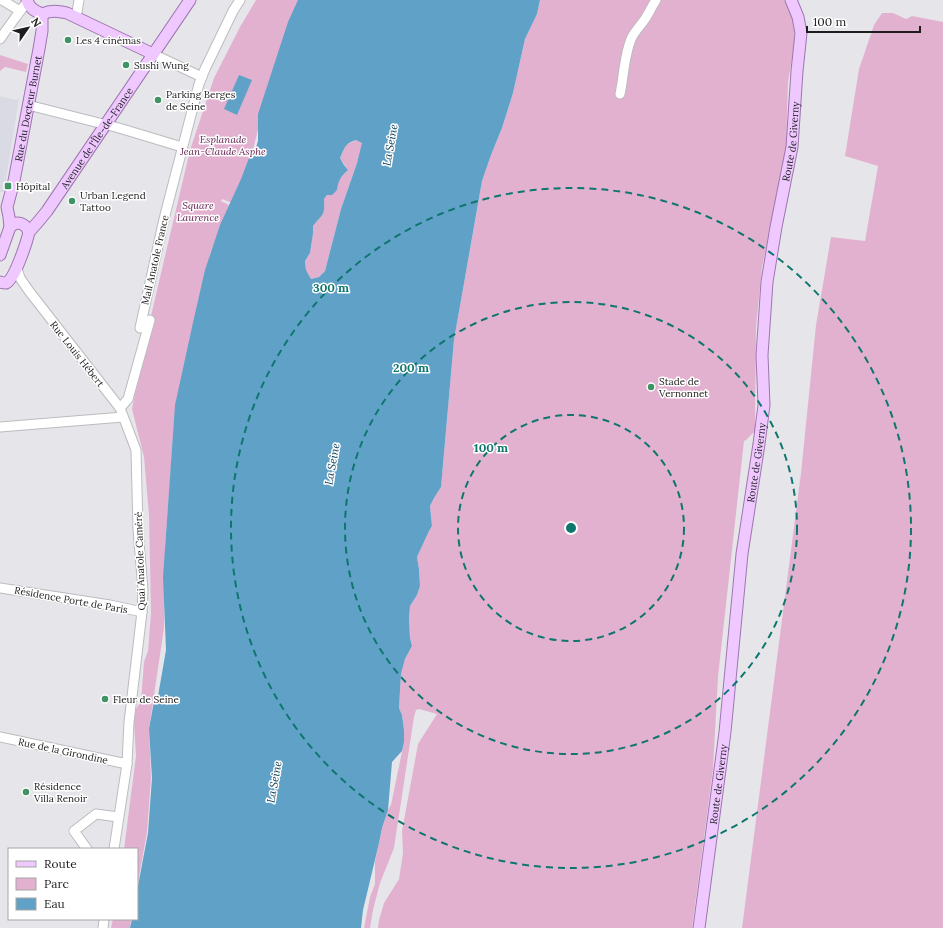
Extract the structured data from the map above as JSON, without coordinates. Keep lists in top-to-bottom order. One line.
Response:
{"streets":{"main road":["Rue du Docteur Burnet","Avenue de l'Île-de-France","Route de Giverny"],"street":["Mail Anatole France","Rue Louis Hébert","Quai Anatole Caméré","Résidence Porte de Paris","Rue de la Girondine"]},"crossings":[["Rue du Docteur Burnet","Avenue de l'Île-de-France"],["Avenue de l'Île-de-France","Rue Louis Hébert"],["Mail Anatole France","Rue Louis Hébert"],["Mail Anatole France","Quai Anatole Caméré"],["Rue Louis Hébert","Quai Anatole Caméré"],["Quai Anatole Caméré","Résidence Porte de Paris"],["Quai Anatole Caméré","Rue de la Girondine"]],"water":["La Seine"],"parks":["Esplanade Jean-Claude Asphe","Square Laurence"],"places":{"other":["Les 4 cinémas","Sushi Wung","Parking Berges de Seine","Urban Legend Tattoo","Stade de Vernonnet","Fleur de Seine","Résidence Villa Renoir"],"transit":["Hôpital"]},"legend":["Route","Parc","Eau"],"scale_bar":"100 m","north":"top right","rings":["300 m","200 m","100 m"]}
